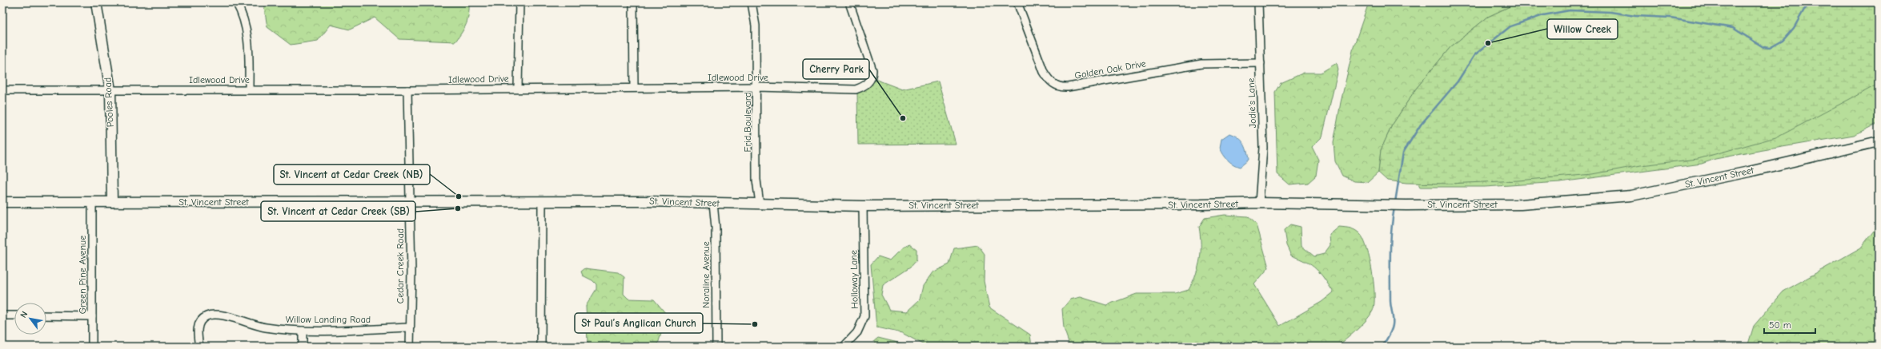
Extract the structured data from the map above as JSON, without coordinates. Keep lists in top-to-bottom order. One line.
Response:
{"streets":{"street":["Golden Oak Drive","Idlewood Drive","Pooles Road","Jodie's Lane","Frid Boulevard","St. Vincent Street","Cedar Creek Road","Green Pine Avenue","Noraline Avenue","Holloway Lane","Willow Landing Road"]},"crossings":[["Golden Oak Drive","Jodie's Lane"],["Idlewood Drive","Pooles Road"],["Idlewood Drive","Frid Boulevard"],["Idlewood Drive","Cedar Creek Road"],["Pooles Road","St. Vincent Street"],["Jodie's Lane","St. Vincent Street"],["Frid Boulevard","St. Vincent Street"],["St. Vincent Street","Cedar Creek Road"],["St. Vincent Street","Green Pine Avenue"],["St. Vincent Street","Noraline Avenue"],["St. Vincent Street","Holloway Lane"],["Cedar Creek Road","Willow Landing Road"]],"places":["Willow Creek","Cherry Park","St. Vincent at Cedar Creek (NB)","St. Vincent at Cedar Creek (SB)","St Paul’s Anglican Church"],"scale_bar":"50 m","north":"top left"}
